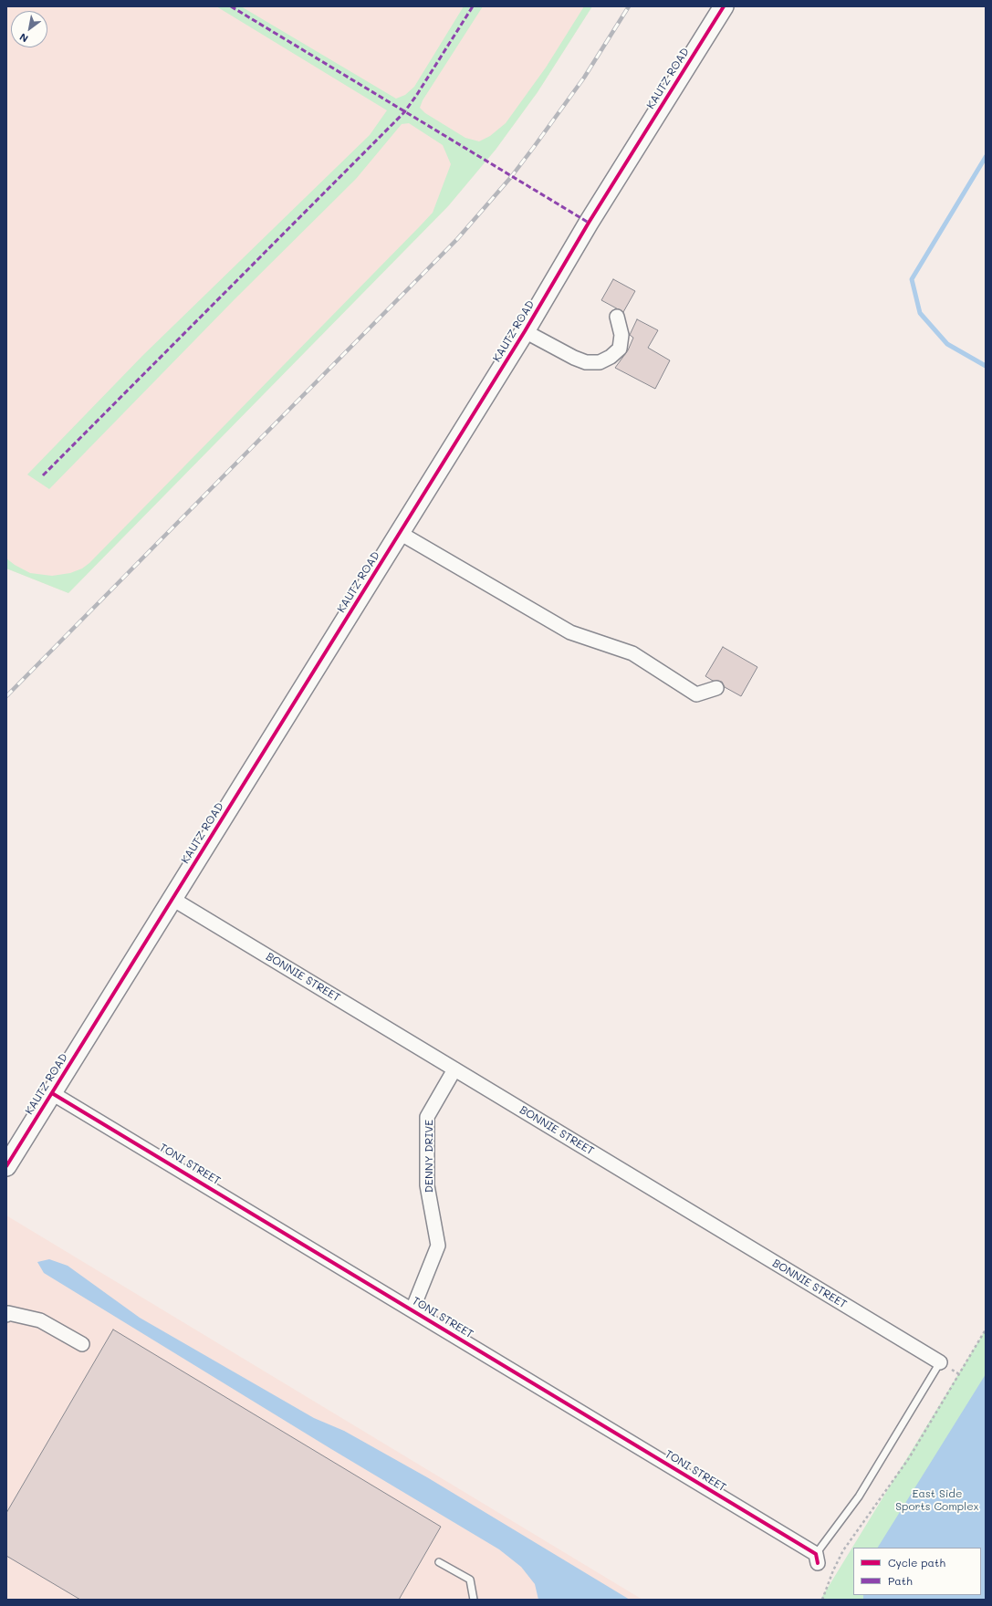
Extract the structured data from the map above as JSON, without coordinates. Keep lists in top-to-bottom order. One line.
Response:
{"streets":{"street":["KAUTZ ROAD","BONNIE STREET","DENNY DRIVE","TONI STREET"]},"crossings":[["KAUTZ ROAD","BONNIE STREET"],["KAUTZ ROAD","TONI STREET"],["BONNIE STREET","DENNY DRIVE"],["DENNY DRIVE","TONI STREET"]],"parks":["East Side Sports Complex"],"legend":["Cycle path","Path"],"north":"bottom left"}
